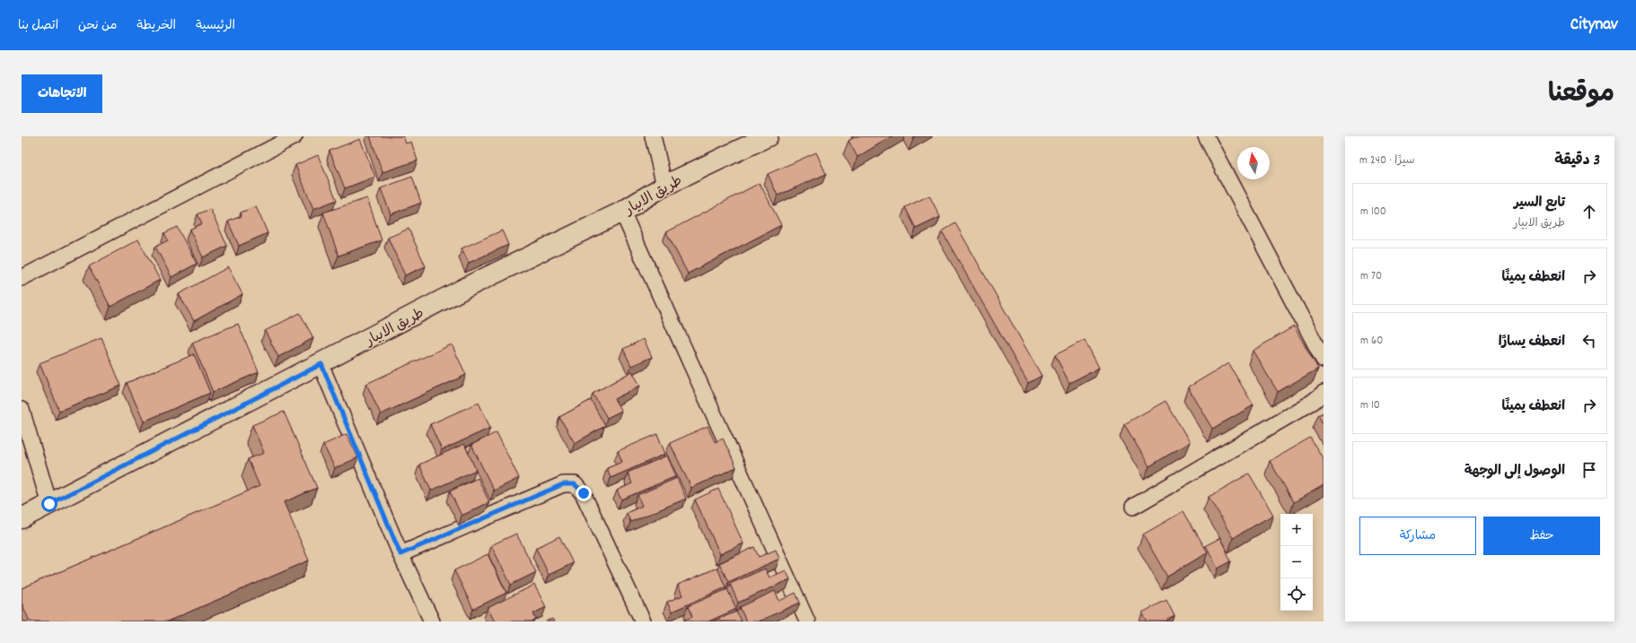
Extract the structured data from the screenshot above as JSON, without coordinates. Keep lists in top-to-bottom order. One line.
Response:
{"streets":{"main road":["طريق الابيار"]},"north":"top","page":{"header":"Citynav","nav":["الرئيسية","الخريطة","من نحن","اتصل بنا"],"title":"موقعنا","buttons":["الاتجاهات",["حفظ","مشاركة"]],"heading":["3 دقيقة","سيرًا · 240 m"],"list":[["تابع السير","طريق الابيار","100 m"],["انعطف يمينًا","70 m"],["انعطف يسارًا","60 m"],["انعطف يمينًا","10 m"],"الوصول إلى الوجهة"],"map_buttons":["+","−"]}}
